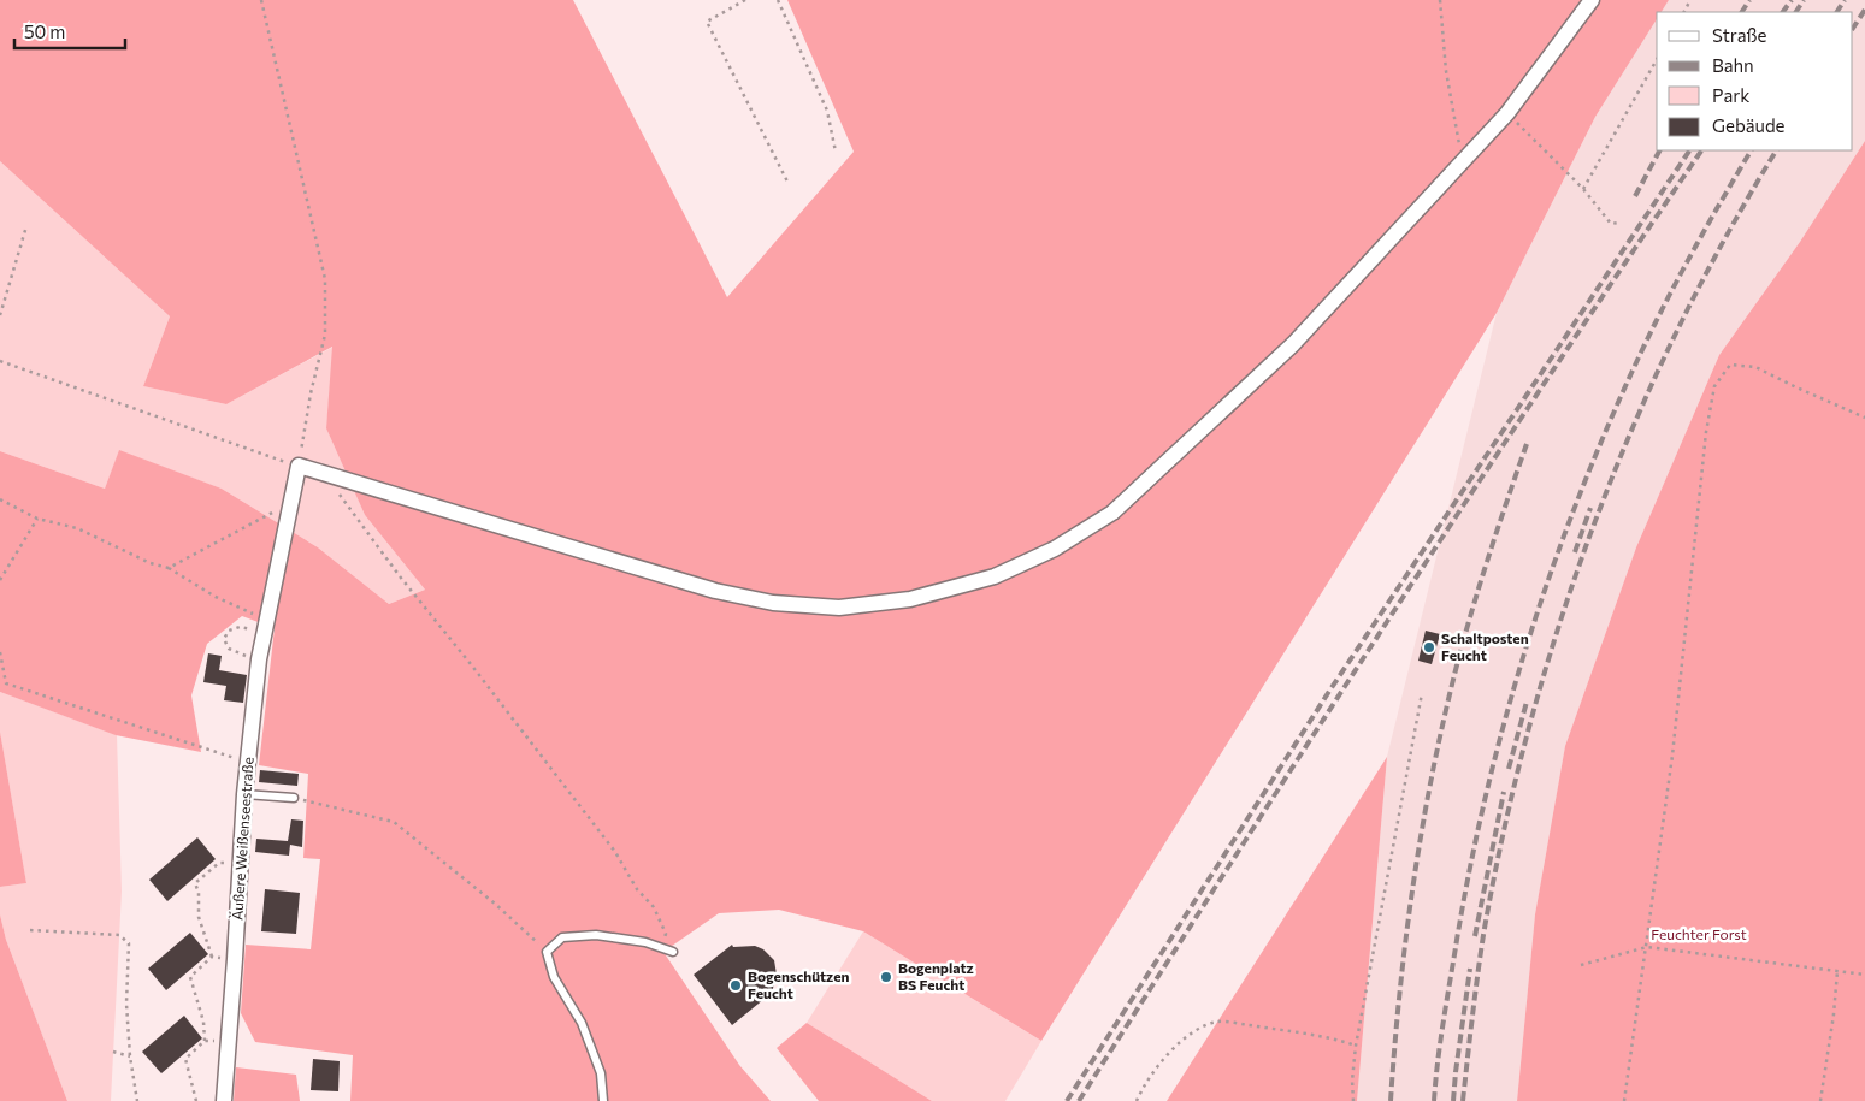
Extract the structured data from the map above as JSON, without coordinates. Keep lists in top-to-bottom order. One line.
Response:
{"streets":{"street":["Äußere Weißenseestraße"]},"parks":["Feuchter Forst"],"places":["Schaltposten Feucht","Bogenplatz BS Feucht","Bogenschützen Feucht"],"legend":["Straße","Bahn","Park","Gebäude"],"scale_bar":"50 m"}
